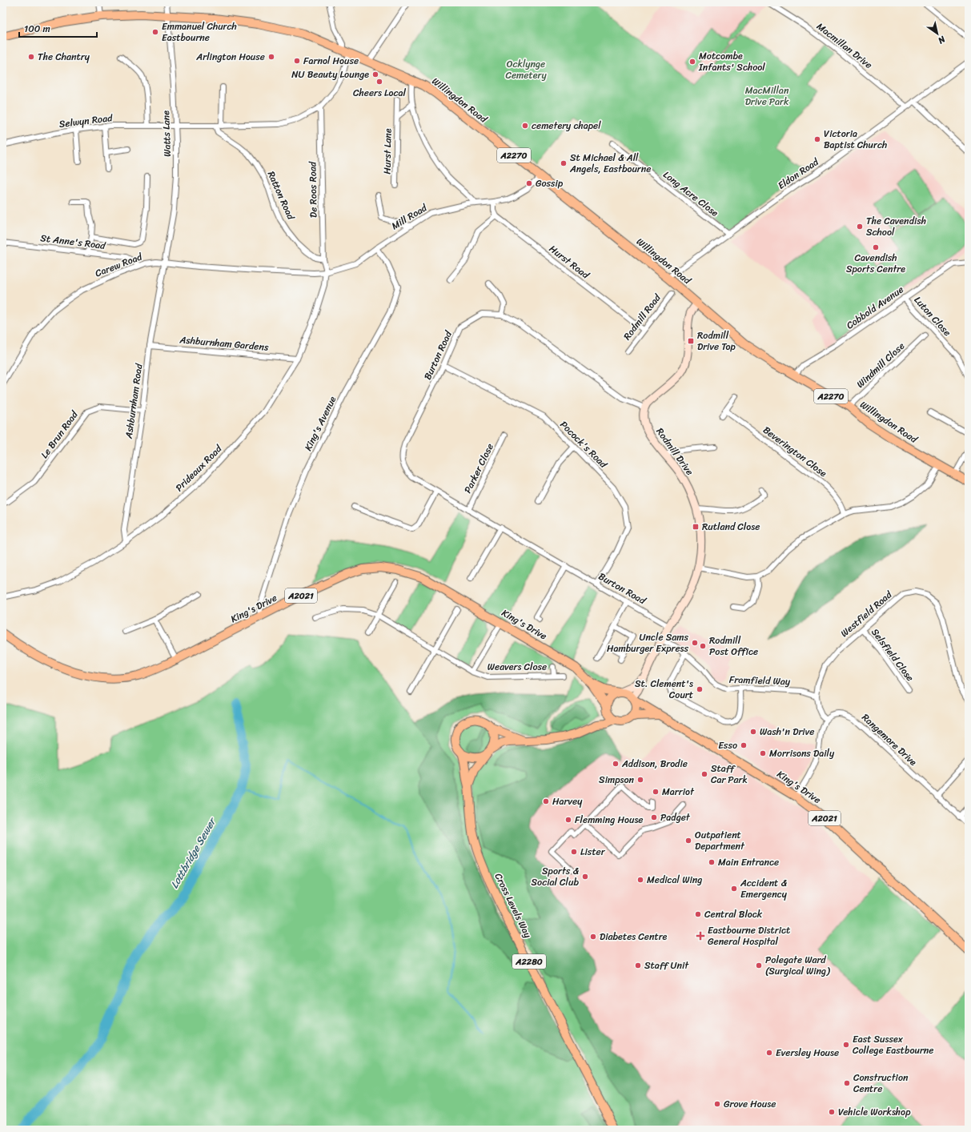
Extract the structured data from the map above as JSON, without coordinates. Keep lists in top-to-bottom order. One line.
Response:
{"streets":{"main road":["Willingdon Road","A2270","A2021","King's Drive","Cross Levels Way","A2280"],"street":["Macmillan Drive","Selwyn Road","Watts Lane","Hurst Lane","Eldon Road","De Roos Road","Long Acre Close","Ratton Road","Mill Road","St Anne's Road","Hurst Road","Carew Road","Cobbold Avenue","Luton Close","Rodmill Road","Ashburnham Gardens","Burton Road","Windmill Close","Ashburnham Road","King's Avenue","Le Brun Road","Pocock's Road","Rodmill Drive","Beverington Close","Prideaux Road","Parker Close","Westfield Road","Selsfield Close","Weavers Close","Framfield Way","Rangemore Drive"]},"crossings":[["Macmillan Drive","Eldon Road"],["Willingdon Road","A2270"],["Willingdon Road","Eldon Road"],["Willingdon Road","Mill Road"],["Willingdon Road","Cobbold Avenue"],["Willingdon Road","Windmill Close"],["Selwyn Road","Watts Lane"],["Watts Lane","A2270"],["Watts Lane","Carew Road"],["Watts Lane","Ashburnham Road"],["Eldon Road","Long Acre Close"],["De Roos Road","Ratton Road"],["De Roos Road","Mill Road"],["De Roos Road","Carew Road"],["De Roos Road","Prideaux Road"],["Mill Road","Carew Road"],["Mill Road","King's Avenue"],["Mill Road","Prideaux Road"],["St Anne's Road","Carew Road"],["Hurst Road","Rodmill Road"],["Carew Road","Ashburnham Road"],["Carew Road","Prideaux Road"],["Cobbold Avenue","Luton Close"],["Ashburnham Gardens","Ashburnham Road"],["Ashburnham Gardens","Prideaux Road"],["Burton Road","Pocock's Road"],["Burton Road","Rodmill Drive"],["Burton Road","Parker Close"],["Ashburnham Road","Le Brun Road"],["Ashburnham Road","Prideaux Road"],["King's Avenue","King's Drive"],["Rodmill Drive","A2021"],["Rodmill Drive","King's Drive"],["Rodmill Drive","Framfield Way"],["Rodmill Drive","Cross Levels Way"],["A2021","King's Drive"],["A2021","Cross Levels Way"],["King's Drive","Weavers Close"],["King's Drive","Cross Levels Way"],["Westfield Road","Selsfield Close"],["Westfield Road","Framfield Way"],["Westfield Road","Rangemore Drive"]],"water":["Lottbridge Sewer"],"parks":["Ocklynge Cemetery","MacMillan Drive Park"],"places":{"other":["Emmanuel Church Eastbourne","The Chantry","Arlington House","Farnol House","Motcombe Infants' School","NU Beauty Lounge","Cheers Local","cemetery chapel","Victoria Baptist Church","St Michael & All Angels, Eastbourne","Gossip","The Cavendish School","Cavendish Sports Centre","Uncle Sams Hamburger Express","Rodmill Post Office","St. Clement's Court","Wash'n Drive","Esso","Morrisons Daily","Addison, Brodie","Staff Car Park","Simpson","Marriot","Harvey","Padget","Flemming House","Outpatient Department","Lister","Main Entrance","Sports & Social Club","Medical Wing","Accident & Emergency","Central Block","Diabetes Centre","Staff Unit","Polegate Ward (Surgical Wing)","East Sussex College Eastbourne","Eversley House","Construction Centre","Grove House","Vehicle Workshop"],"transit":["Rodmill Drive Top","Rutland Close"],"health":["Eastbourne District General Hospital"]},"scale_bar":"100 m","north":"bottom right"}
